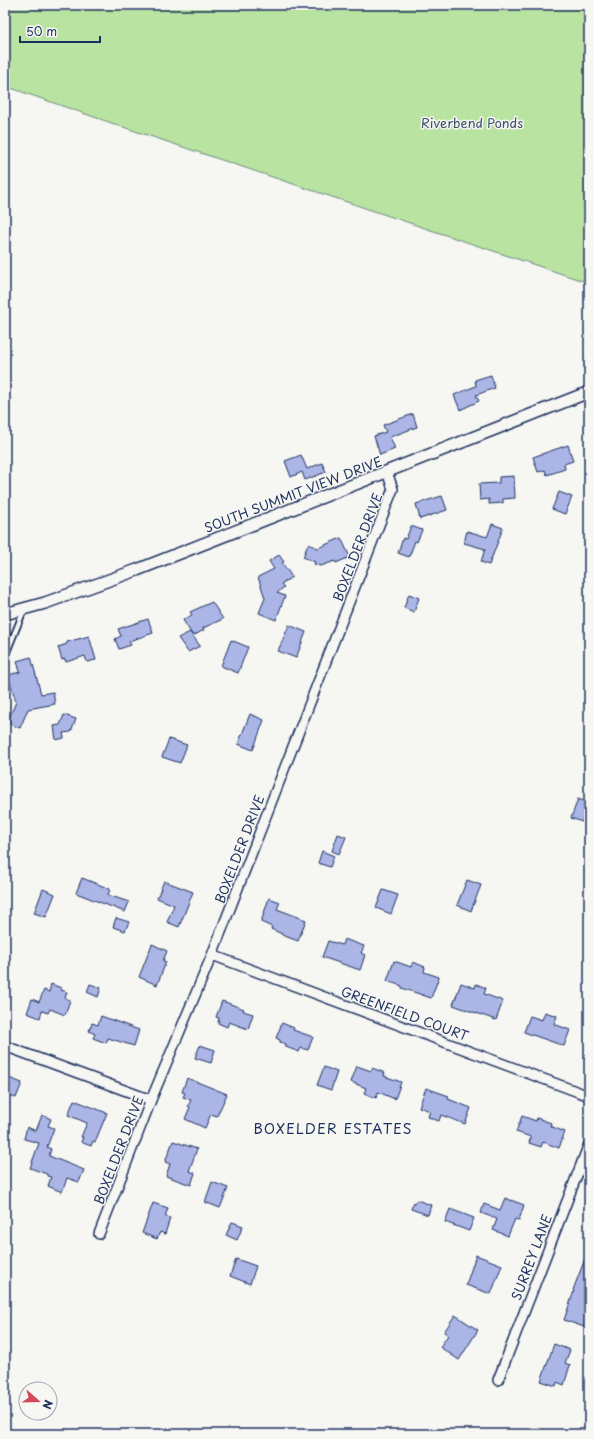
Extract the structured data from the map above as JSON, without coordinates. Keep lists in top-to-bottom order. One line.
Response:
{"streets":{"street":["SOUTH SUMMIT VIEW DRIVE","BOXELDER DRIVE","GREENFIELD COURT","SURREY LANE"]},"crossings":[["SOUTH SUMMIT VIEW DRIVE","BOXELDER DRIVE"],["BOXELDER DRIVE","GREENFIELD COURT"]],"districts":["BOXELDER ESTATES"],"parks":["Riverbend Ponds"],"scale_bar":"50 m","north":"right"}
